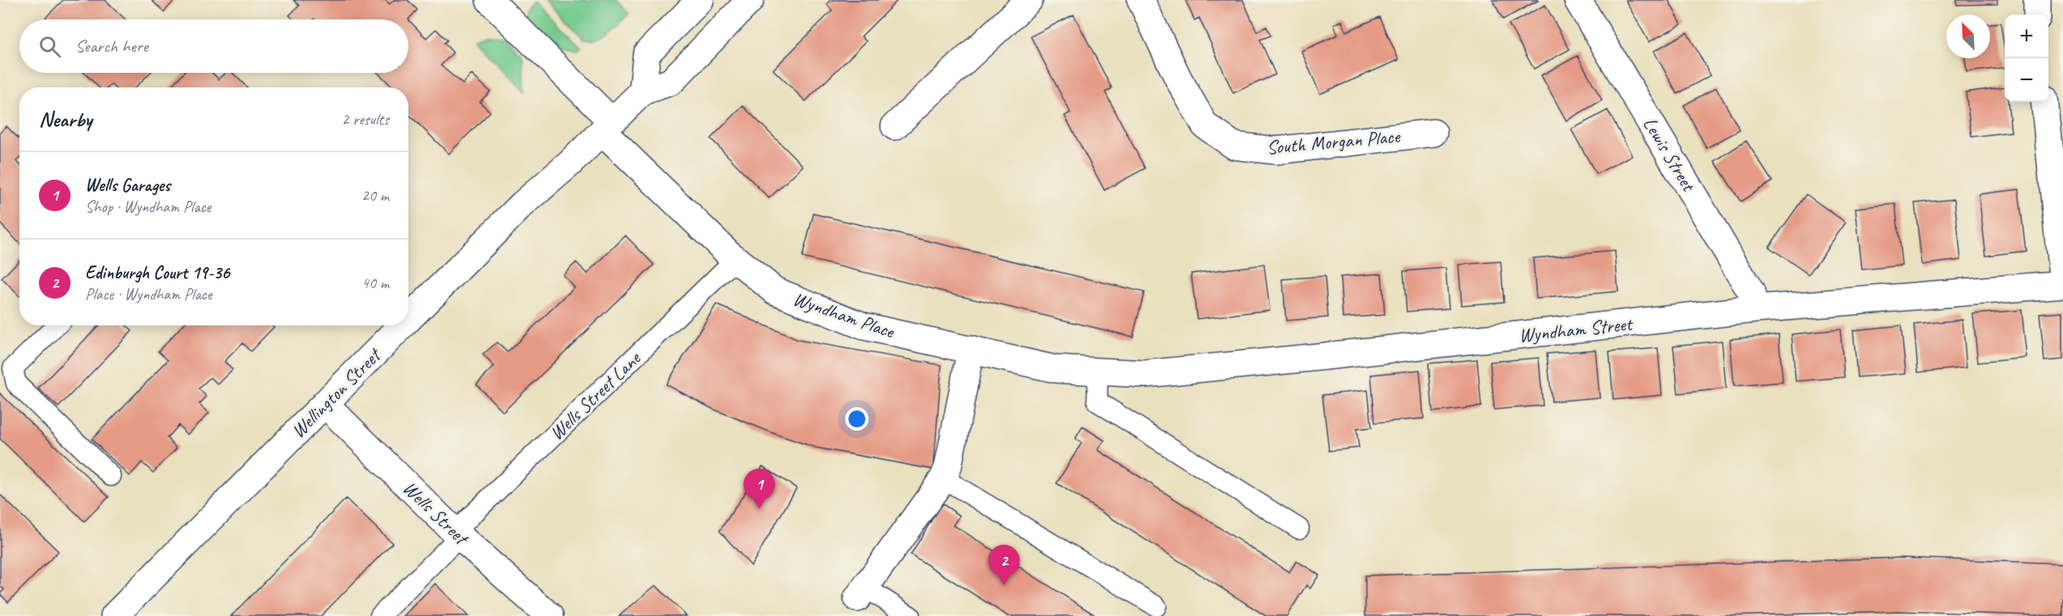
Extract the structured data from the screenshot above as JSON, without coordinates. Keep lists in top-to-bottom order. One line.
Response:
{"streets":{"street":["South Morgan Place","Lewis Street","Wyndham Place","Wyndham Street","Wellington Street","Wells Street"],"lane":["Wells Street Lane"]},"crossings":[["Lewis Street","Wyndham Street"],["Wyndham Place","Wyndham Street"],["Wyndham Place","Wellington Street"],["Wyndham Place","Wells Street Lane"],["Wellington Street","Wells Street"],["Wells Street Lane","Wells Street"]],"north":"top left","page":{"map_buttons":["+","−"],"search":"Search here","heading":["Nearby","2 results"],"list":[{"mark":"1","name":"Wells Garages","note":"Shop · Wyndham Place","value":"20 m"},{"mark":"2","name":"Edinburgh Court 19-36","note":"Place · Wyndham Place","value":"40 m"}],"pins":["1","2"]}}
